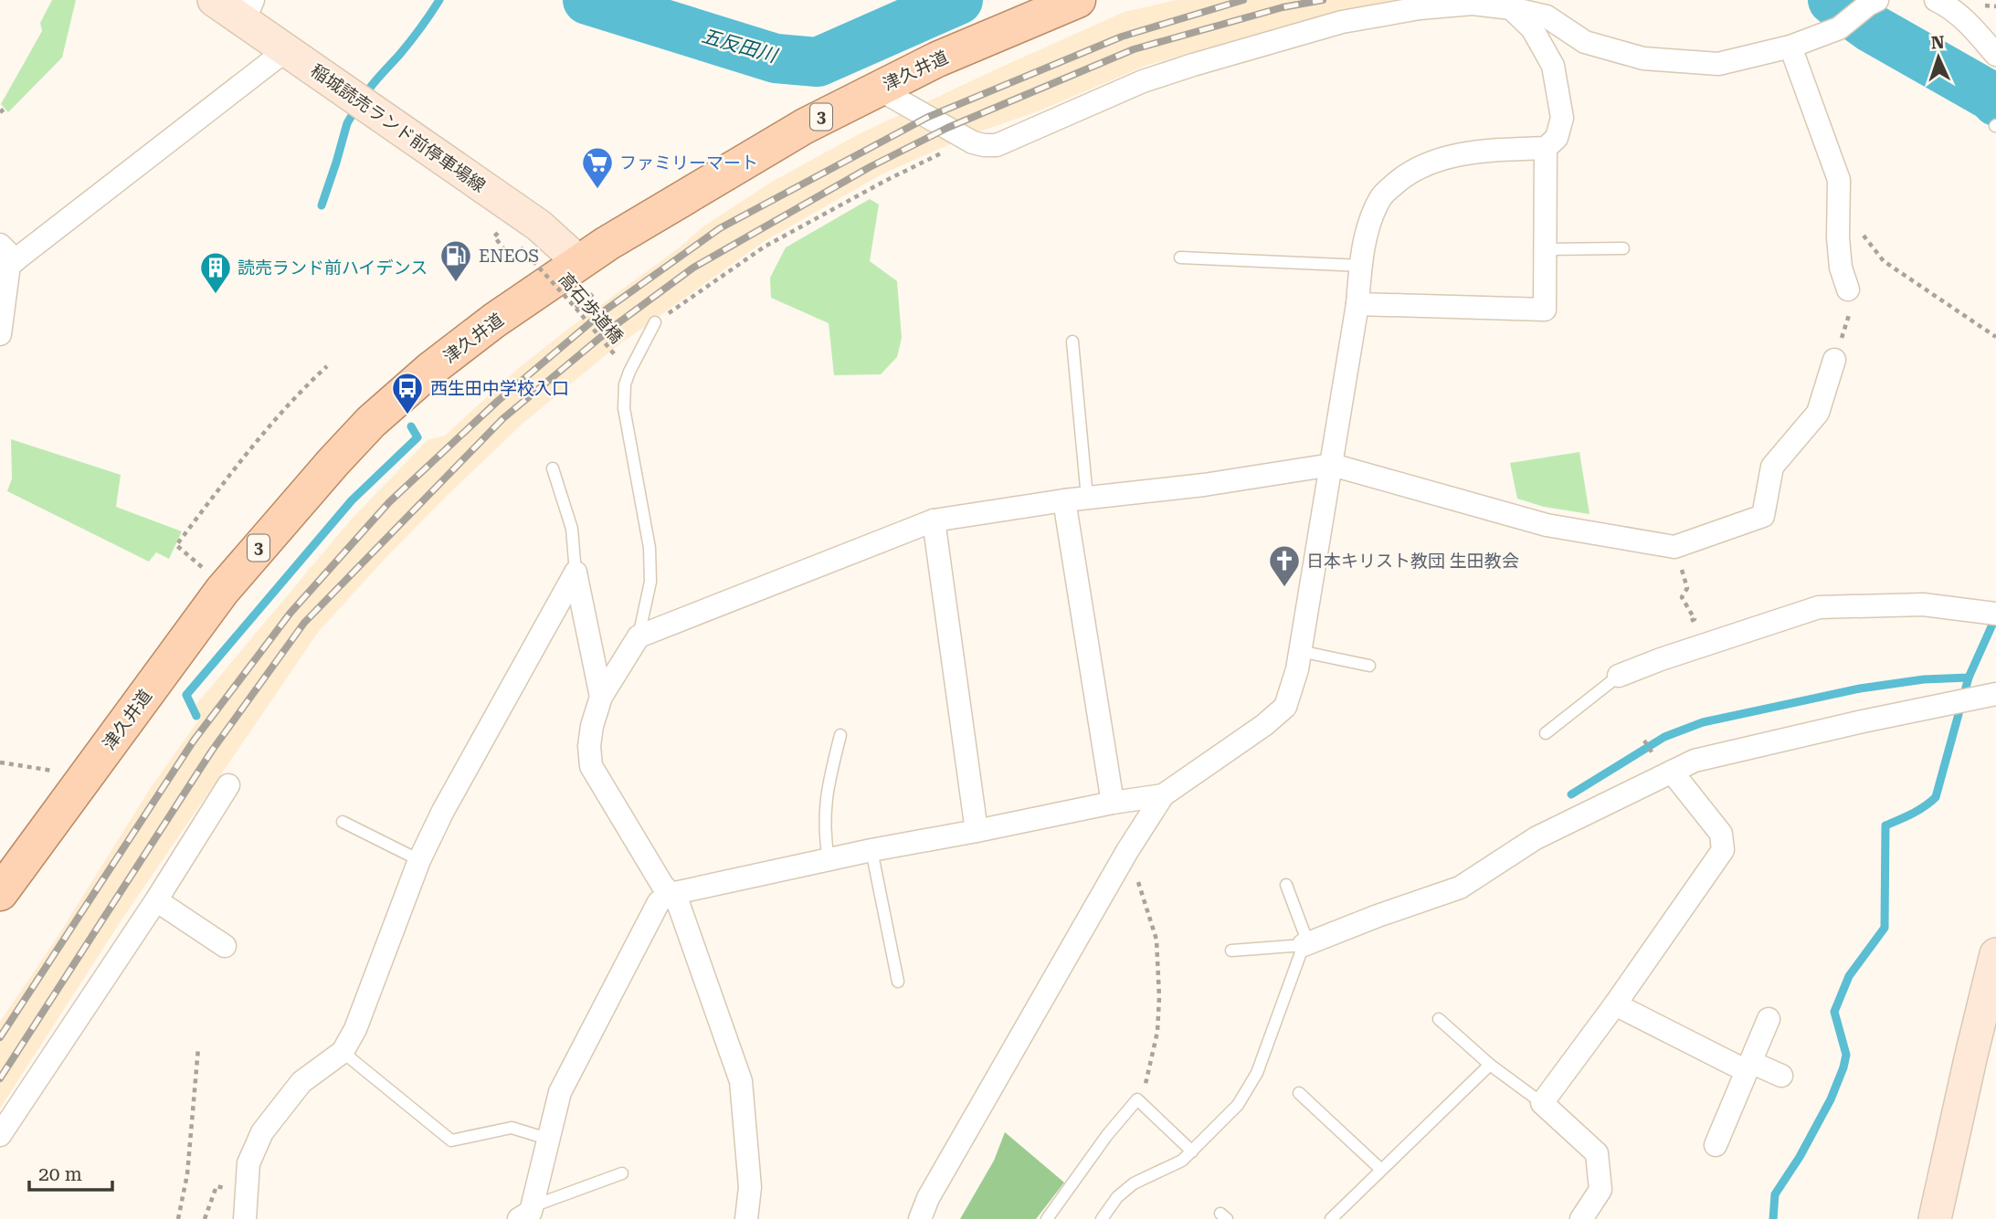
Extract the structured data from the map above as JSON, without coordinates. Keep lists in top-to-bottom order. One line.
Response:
{"streets":{"main road":["津久井道","3","稲城読売ランド前停車場線"],"path":["高石歩道橋"]},"crossings":[["津久井道","稲城読売ランド前停車場線"]],"water":["五反田川"],"places":{"supermarket":["ファミリーマート"],"fuel station":["ENEOS"],"building":["読売ランド前ハイデンス"],"bus stop":["西生田中学校入口"],"church":["日本キリスト教団 生田教会"]},"scale_bar":"20 m","north":"top"}
